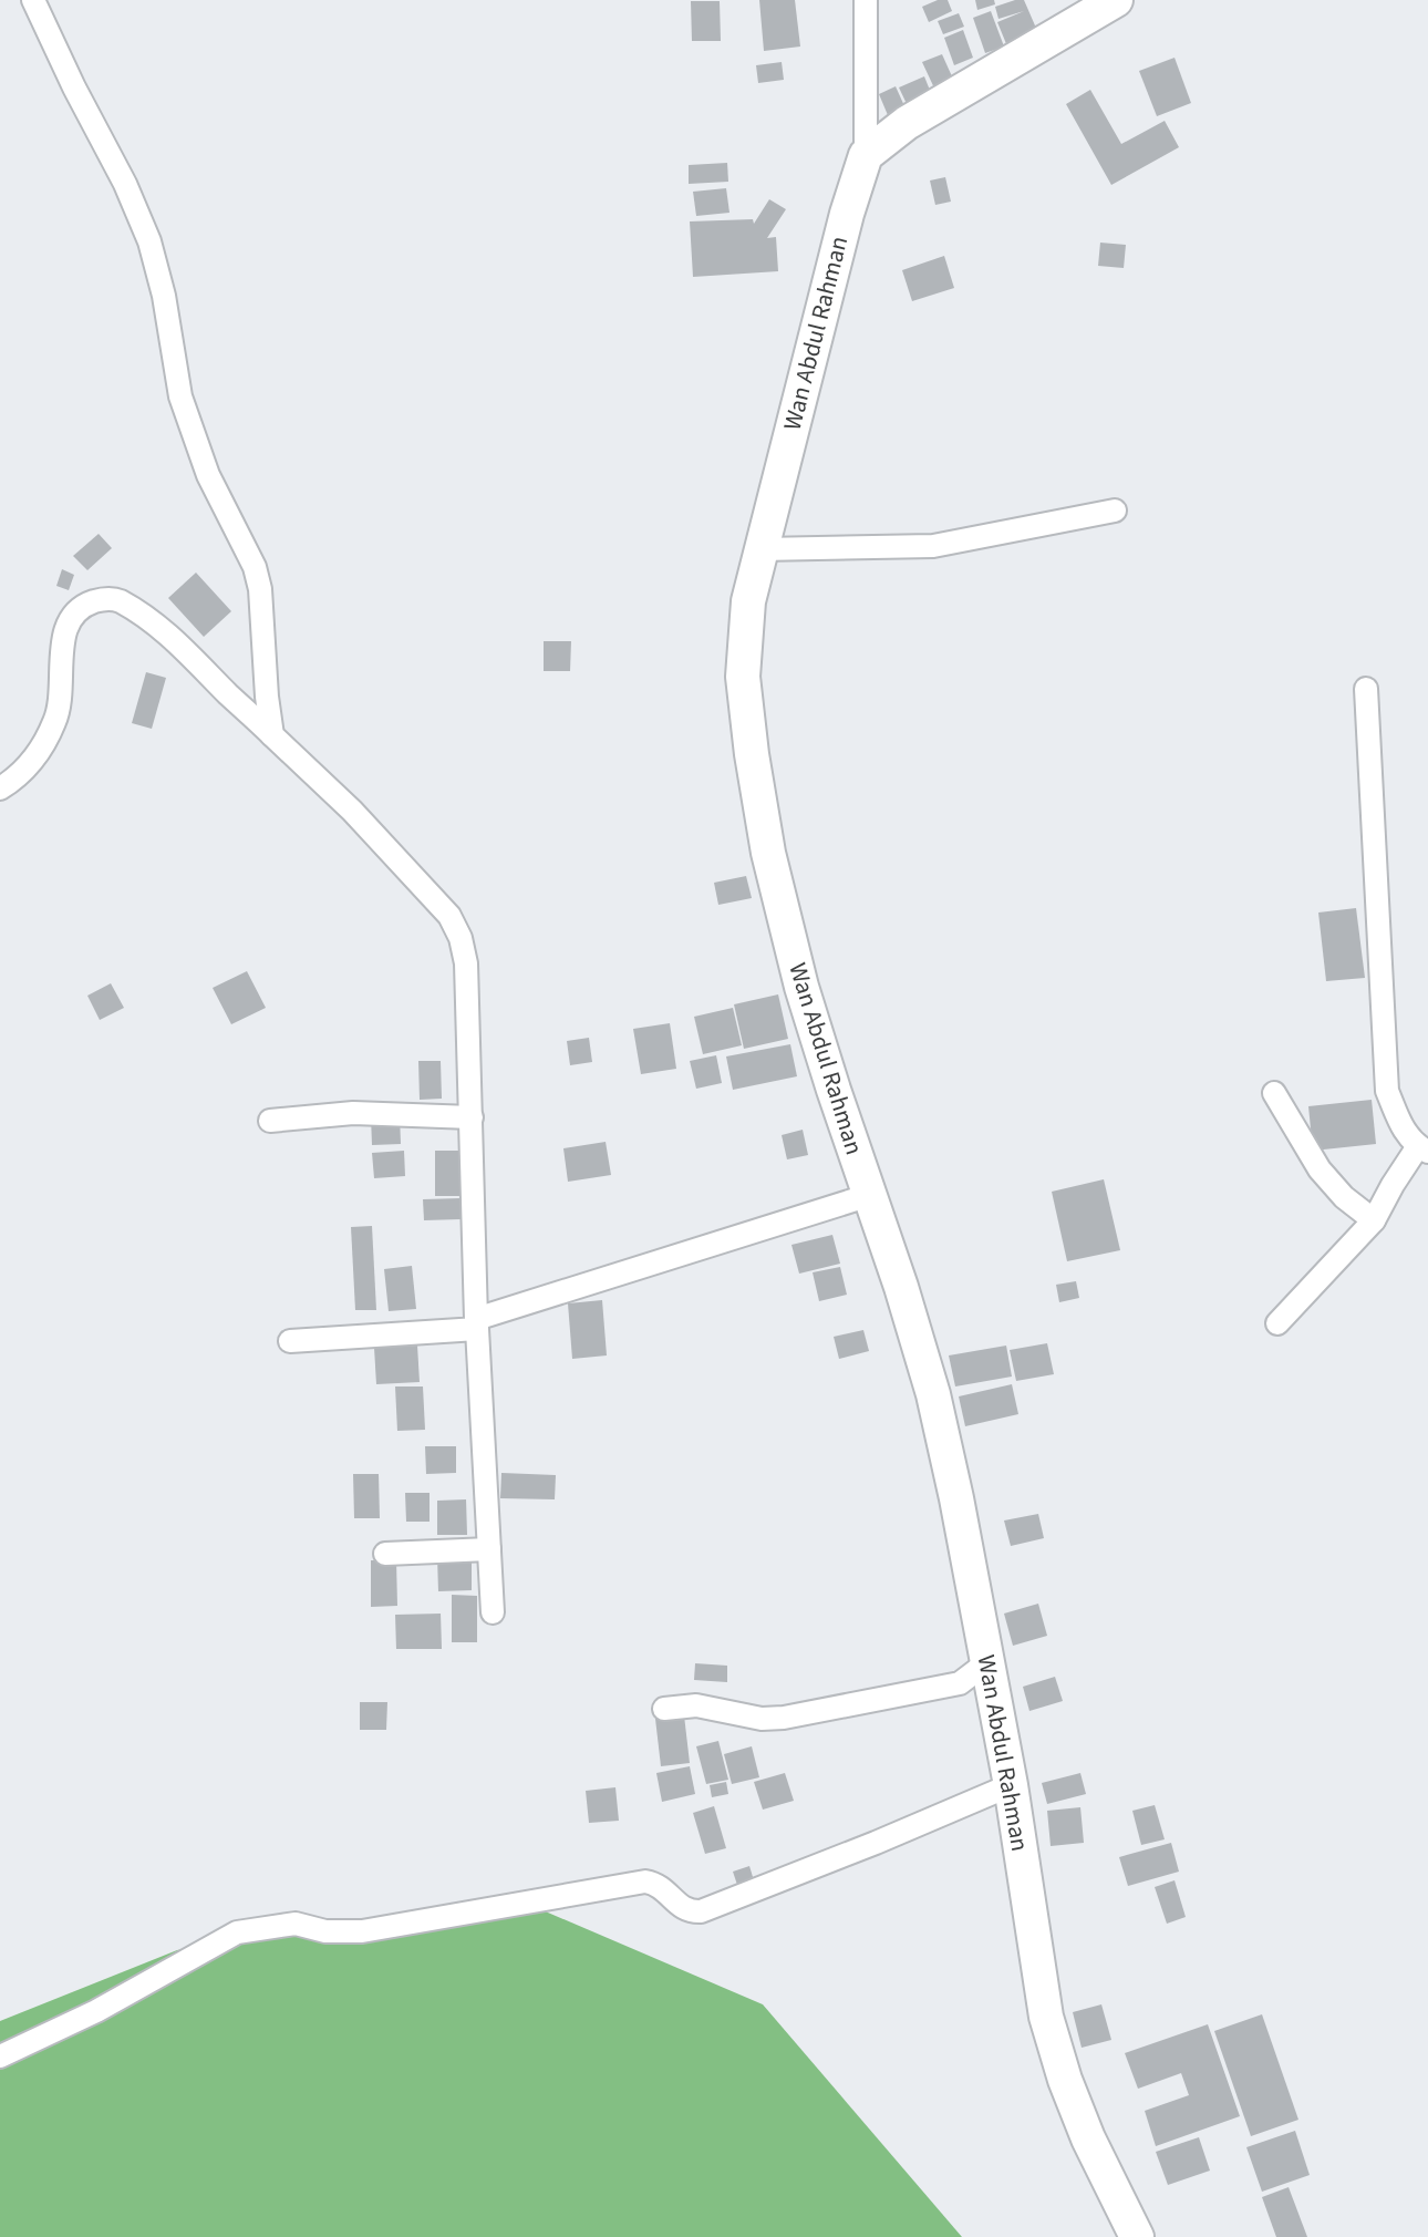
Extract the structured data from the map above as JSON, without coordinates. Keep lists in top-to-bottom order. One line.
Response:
{"streets":{"street":["Wan Abdul Rahman"]}}
